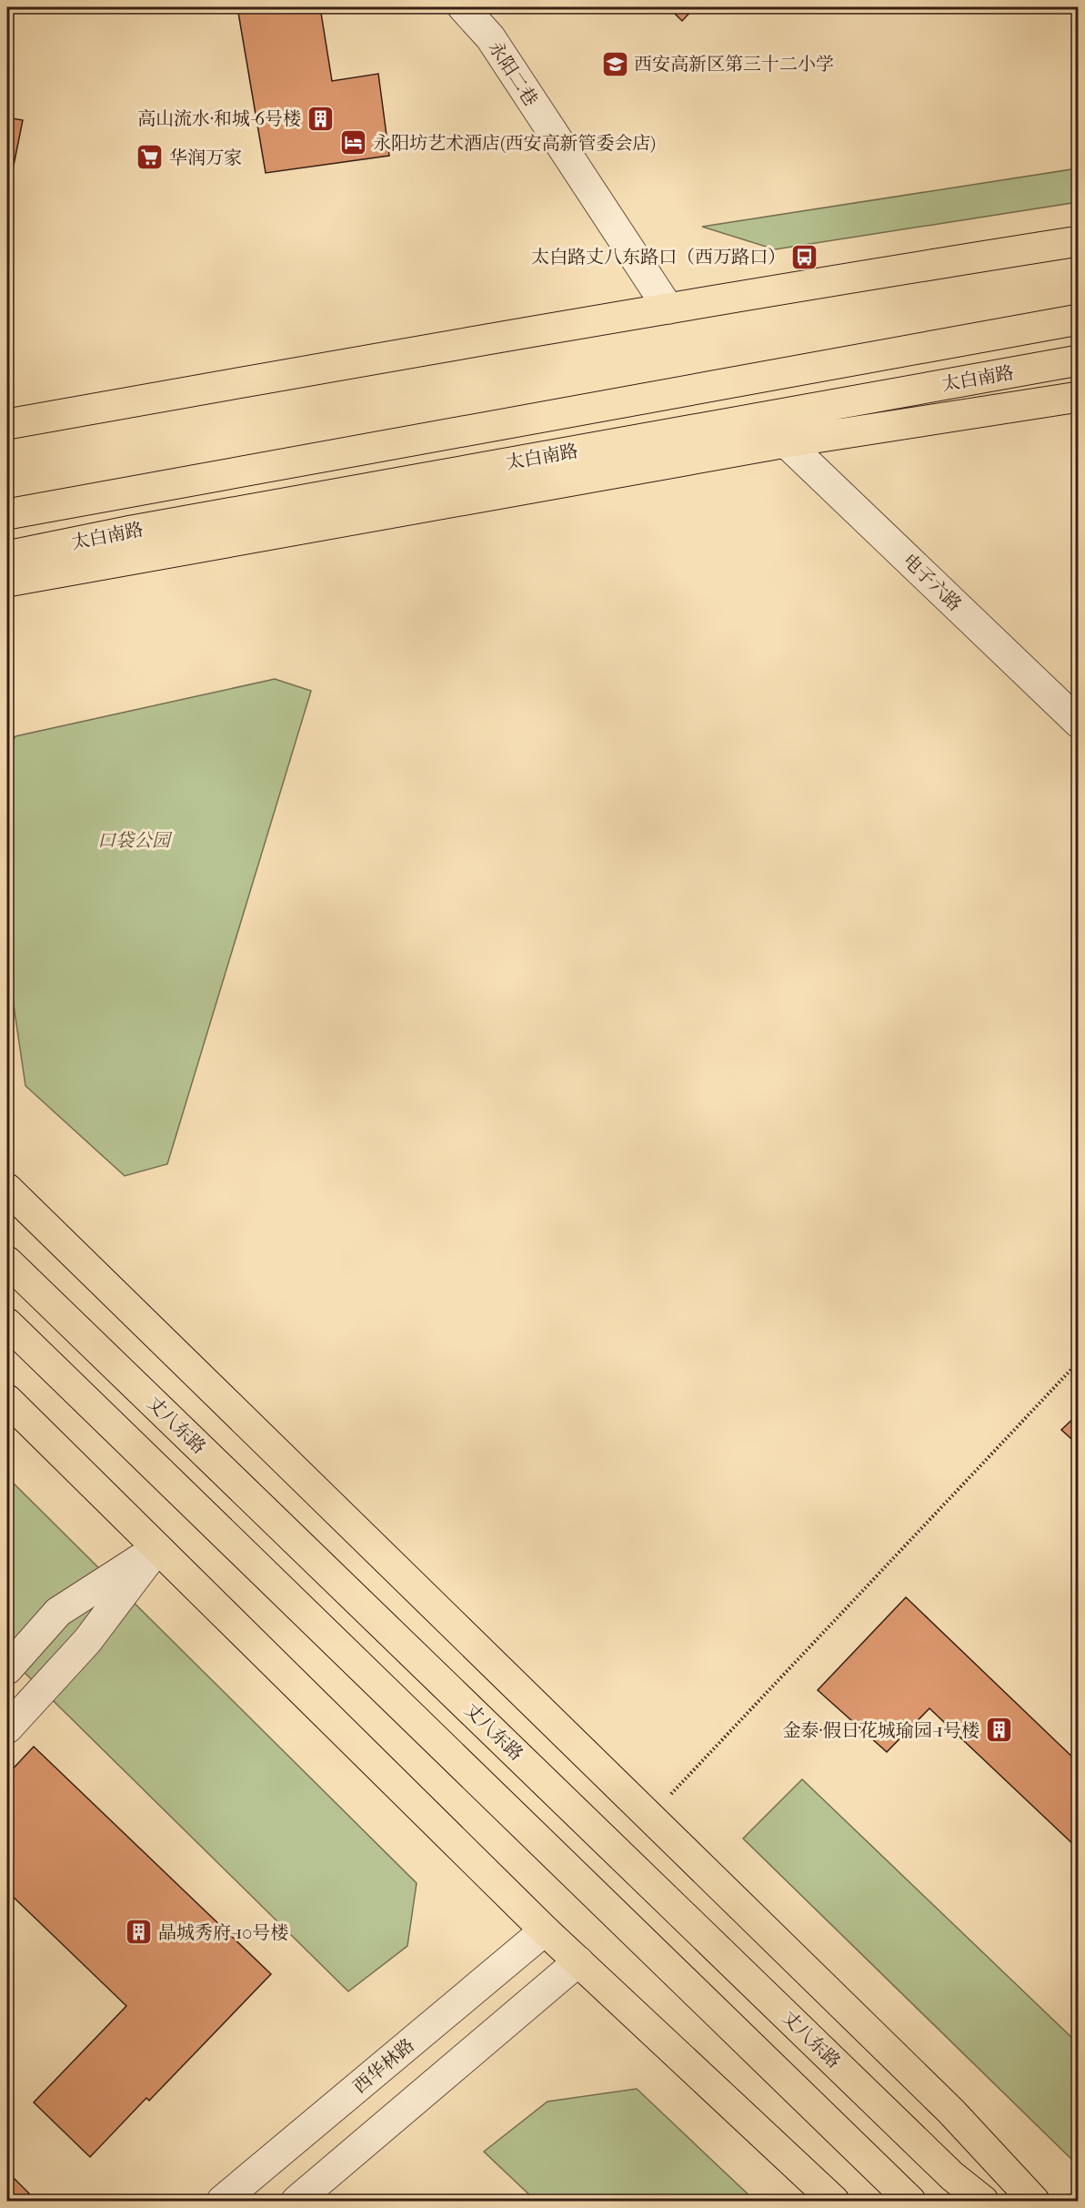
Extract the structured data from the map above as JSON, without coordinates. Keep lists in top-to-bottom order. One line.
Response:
{"streets":{"main road":["太白南路","丈八东路"],"street":["永阳二巷","电子六路","西华林路"]},"crossings":[["太白南路","电子六路"]],"parks":["口袋公园"],"places":{"school or university":["西安高新区第三十二小学"],"building":["高山流水·和城-6号楼","金泰·假日花城瑜园-1号楼","晶城秀府-10号楼"],"hotel":["永阳坊艺术酒店(西安高新管委会店)"],"supermarket":["华润万家"],"bus stop":["太白路丈八东路口（西万路口）"]}}
